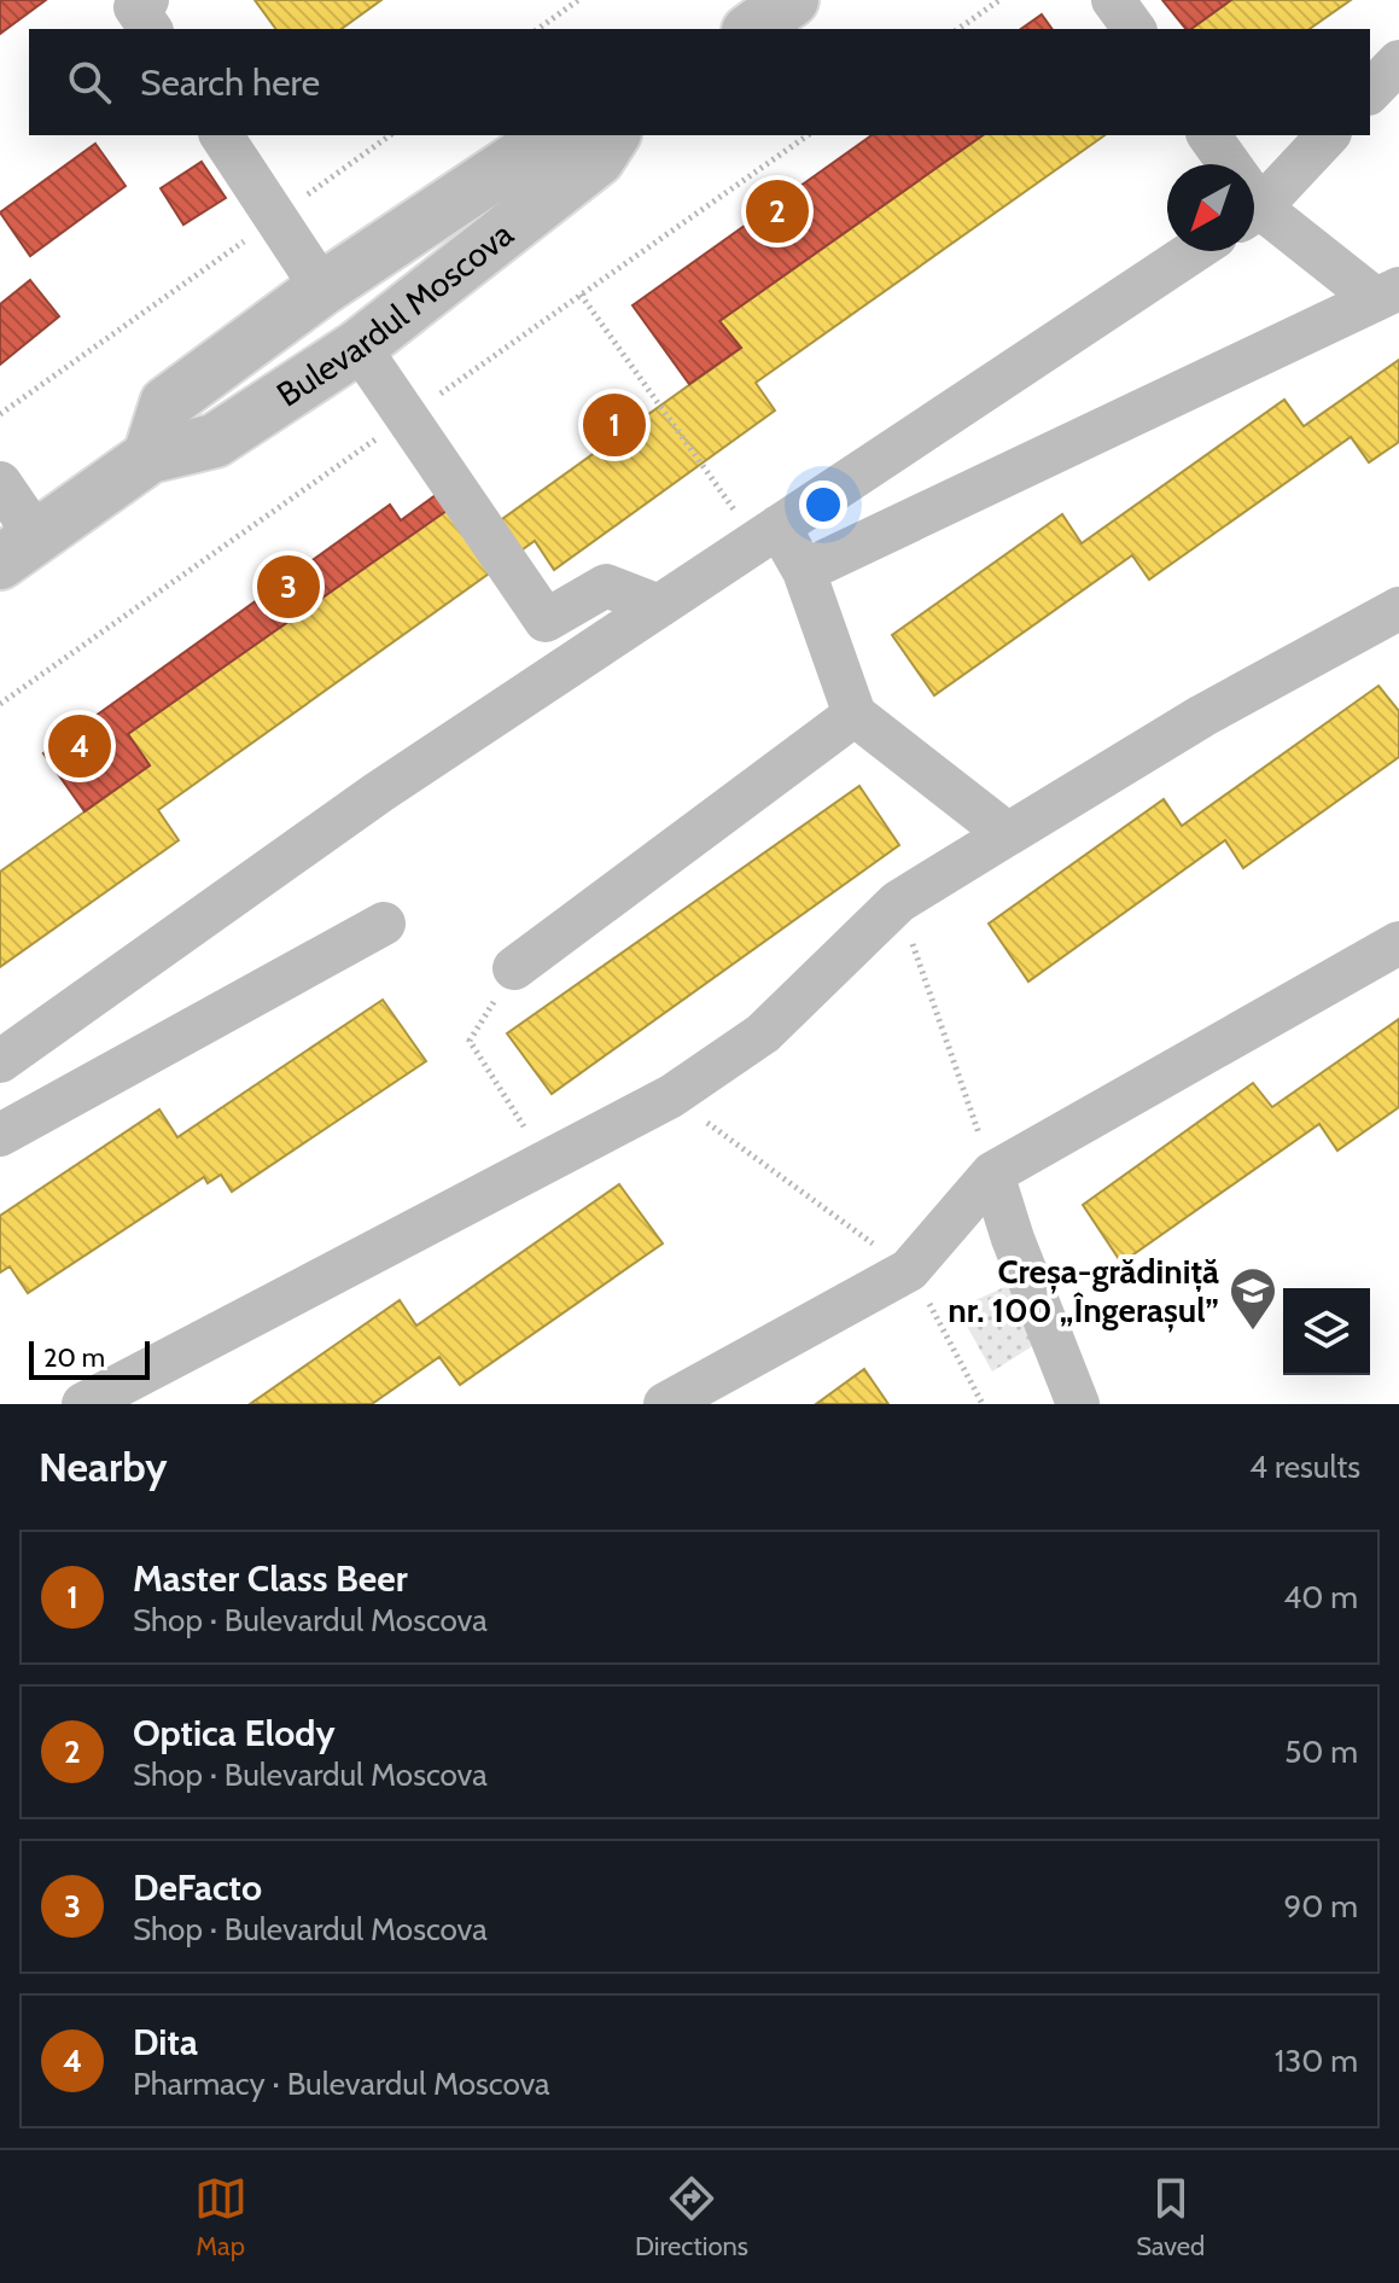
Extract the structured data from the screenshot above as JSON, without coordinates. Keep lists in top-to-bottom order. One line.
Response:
{"streets":{"main road":["Bulevardul Moscova"]},"places":{"school or university":["Creșa-grădiniță nr. 100 „Îngerașul”"]},"scale_bar":"20 m","north":"bottom left","page":{"search":"Search here","pins":["2","1","3","4"],"scale":"20 m","heading":["Nearby","4 results"],"list":[{"mark":"1","name":"Master Class Beer","note":"Shop · Bulevardul Moscova","value":"40 m"},{"mark":"2","name":"Optica Elody","note":"Shop · Bulevardul Moscova","value":"50 m"},{"mark":"3","name":"DeFacto","note":"Shop · Bulevardul Moscova","value":"90 m"},{"mark":"4","name":"Dita","note":"Pharmacy · Bulevardul Moscova","value":"130 m"}],"nav":["Map","Directions","Saved"]}}
